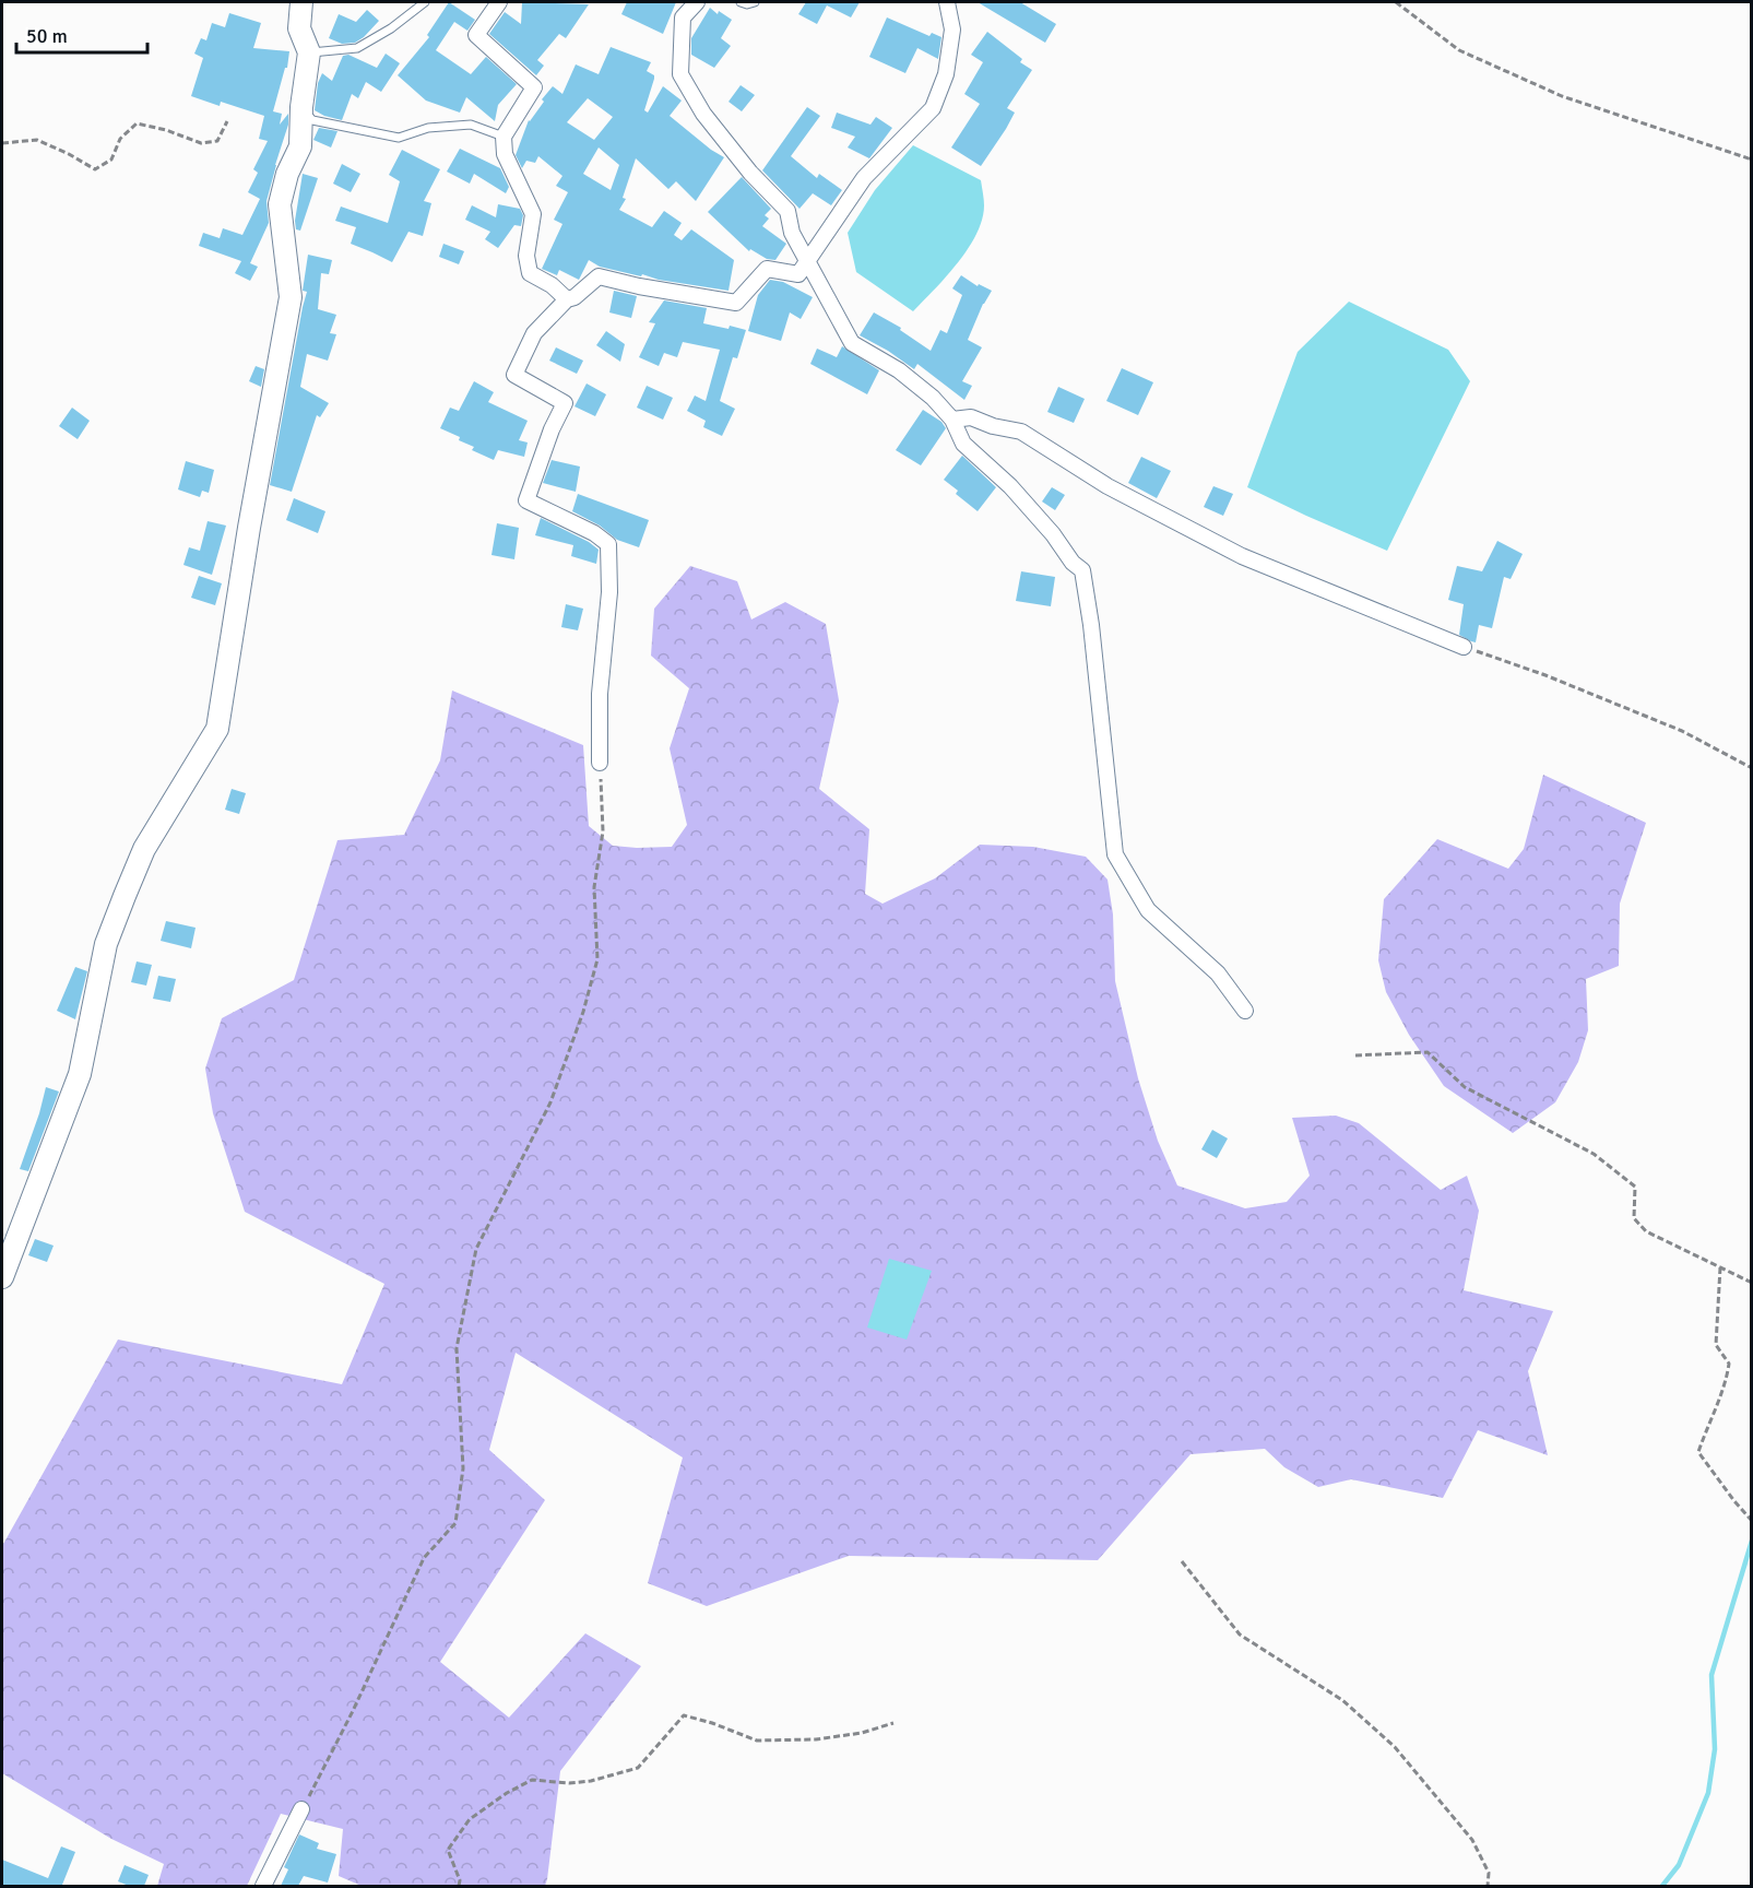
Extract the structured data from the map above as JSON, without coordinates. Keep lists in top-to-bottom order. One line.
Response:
{"scale_bar":"50 m"}
